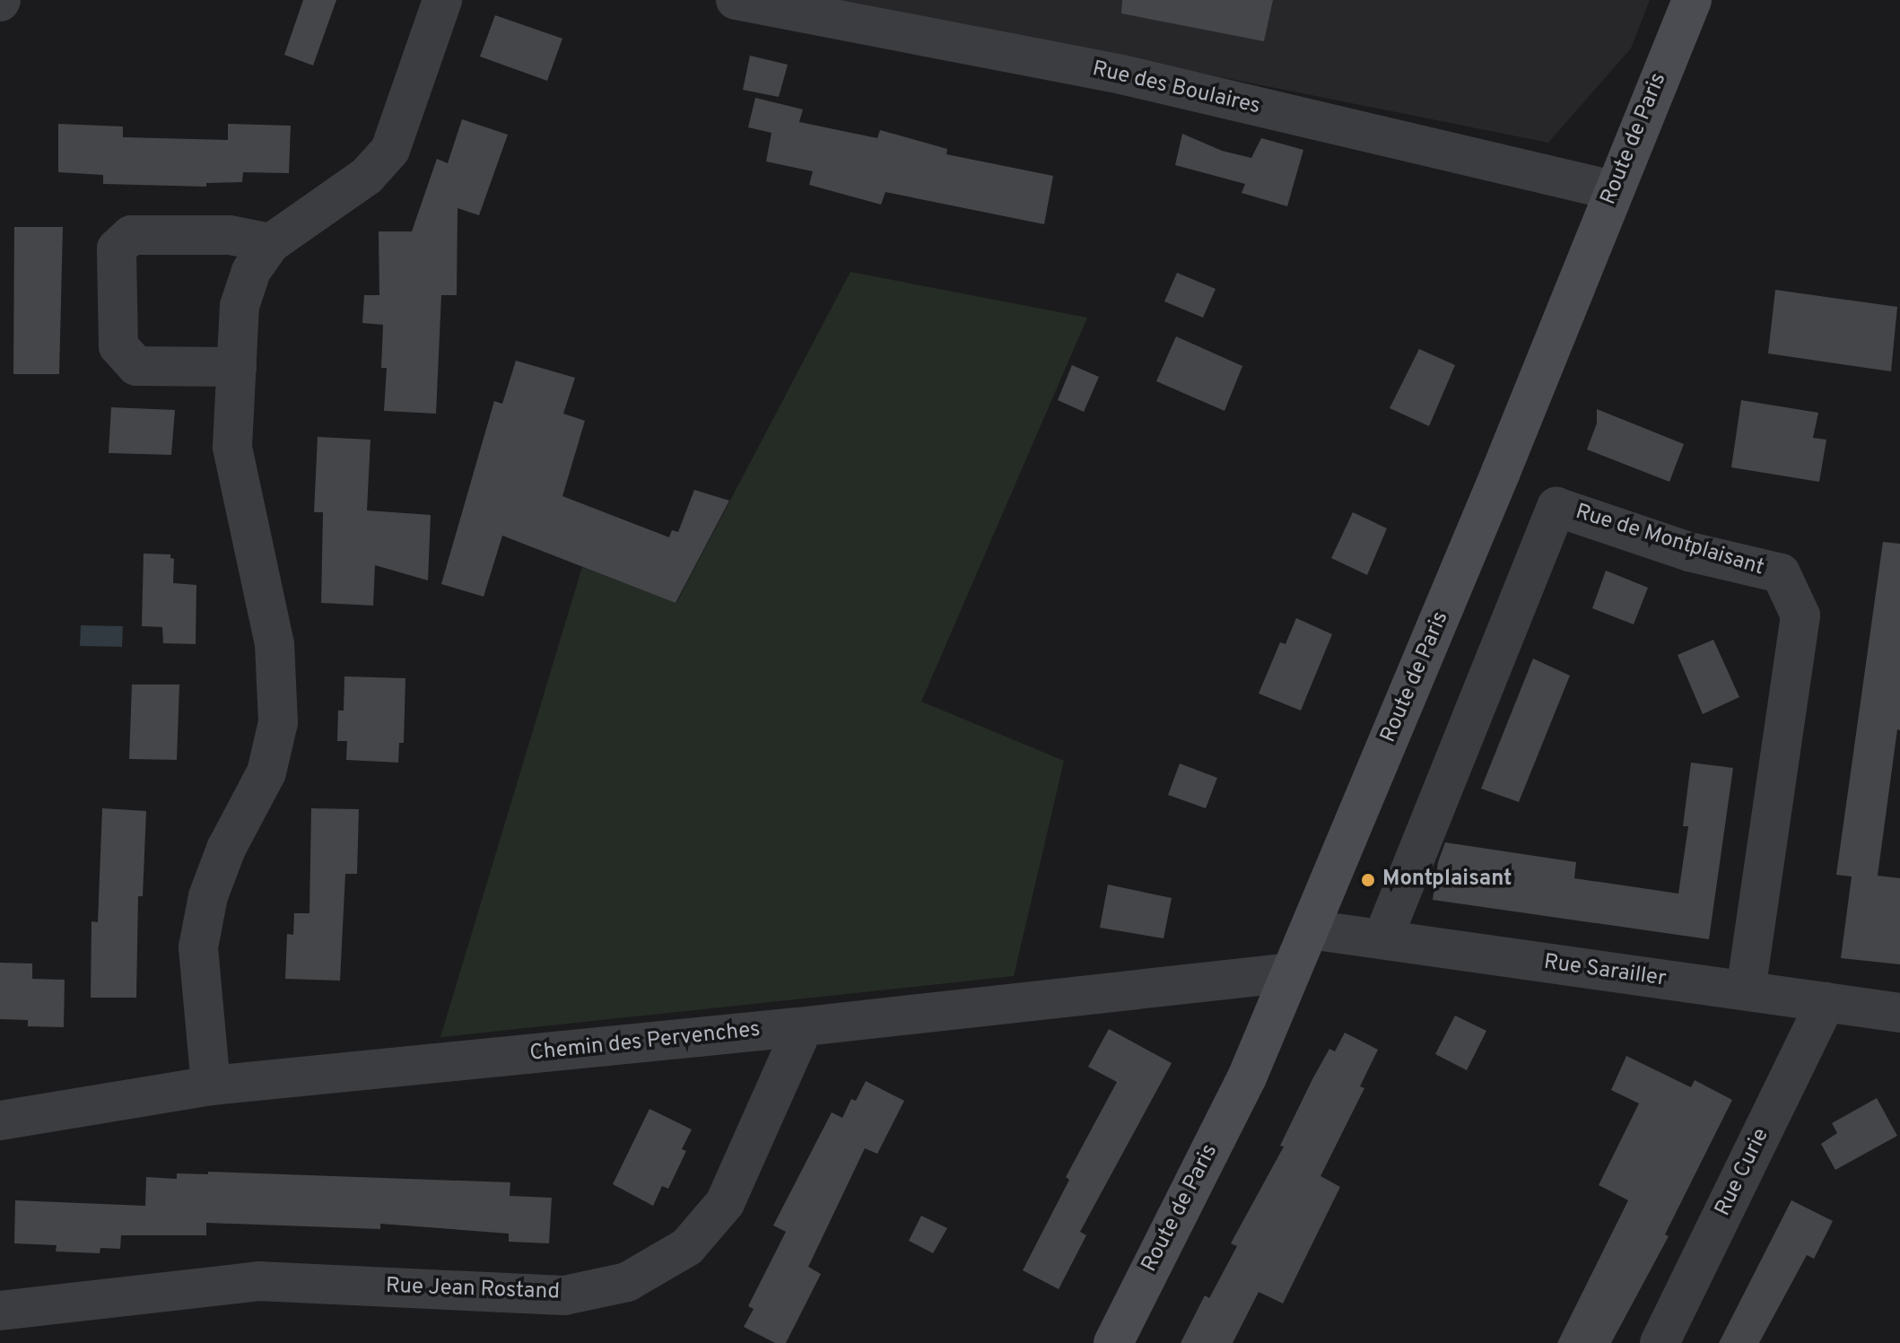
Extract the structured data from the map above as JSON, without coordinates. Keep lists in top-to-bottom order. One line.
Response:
{"streets":{"main road":["Route de Paris"],"street":["Rue des Boulaires","Rue de Montplaisant","Rue Sarailler","Chemin des Pervenches","Rue Curie","Rue Jean Rostand"]},"crossings":[["Rue des Boulaires","Route de Paris"],["Route de Paris","Rue Sarailler"],["Route de Paris","Chemin des Pervenches"],["Rue de Montplaisant","Rue Sarailler"],["Rue Sarailler","Rue Curie"],["Chemin des Pervenches","Rue Jean Rostand"]],"places":["Montplaisant"]}
